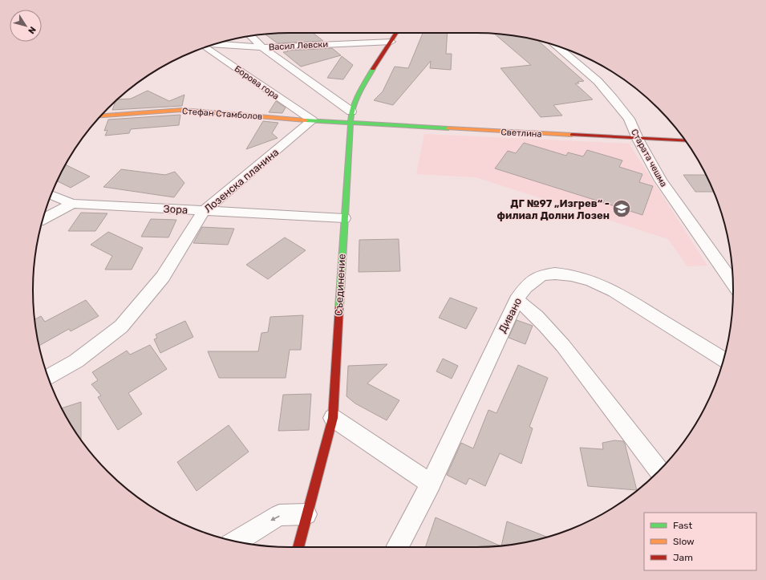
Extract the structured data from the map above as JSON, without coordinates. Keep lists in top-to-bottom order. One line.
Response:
{"streets":{"street":["Васил Левски","Борова гора","Стефан Стамболов","Светлина","Старата чешма","Лозенска планина","Зора","Съединение","Дивано"]},"crossings":[["Васил Левски","Съединение"],["Борова гора","Стефан Стамболов"],["Борова гора","Лозенска планина"],["Стефан Стамболов","Светлина"],["Стефан Стамболов","Лозенска планина"],["Стефан Стамболов","Съединение"],["Светлина","Старата чешма"],["Светлина","Съединение"],["Лозенска планина","Зора"],["Зора","Съединение"]],"places":{"school or university":["ДГ №97 „Изгрев“ - филиал Долни Лозен"]},"legend":["Fast","Slow","Jam"],"north":"bottom right"}
